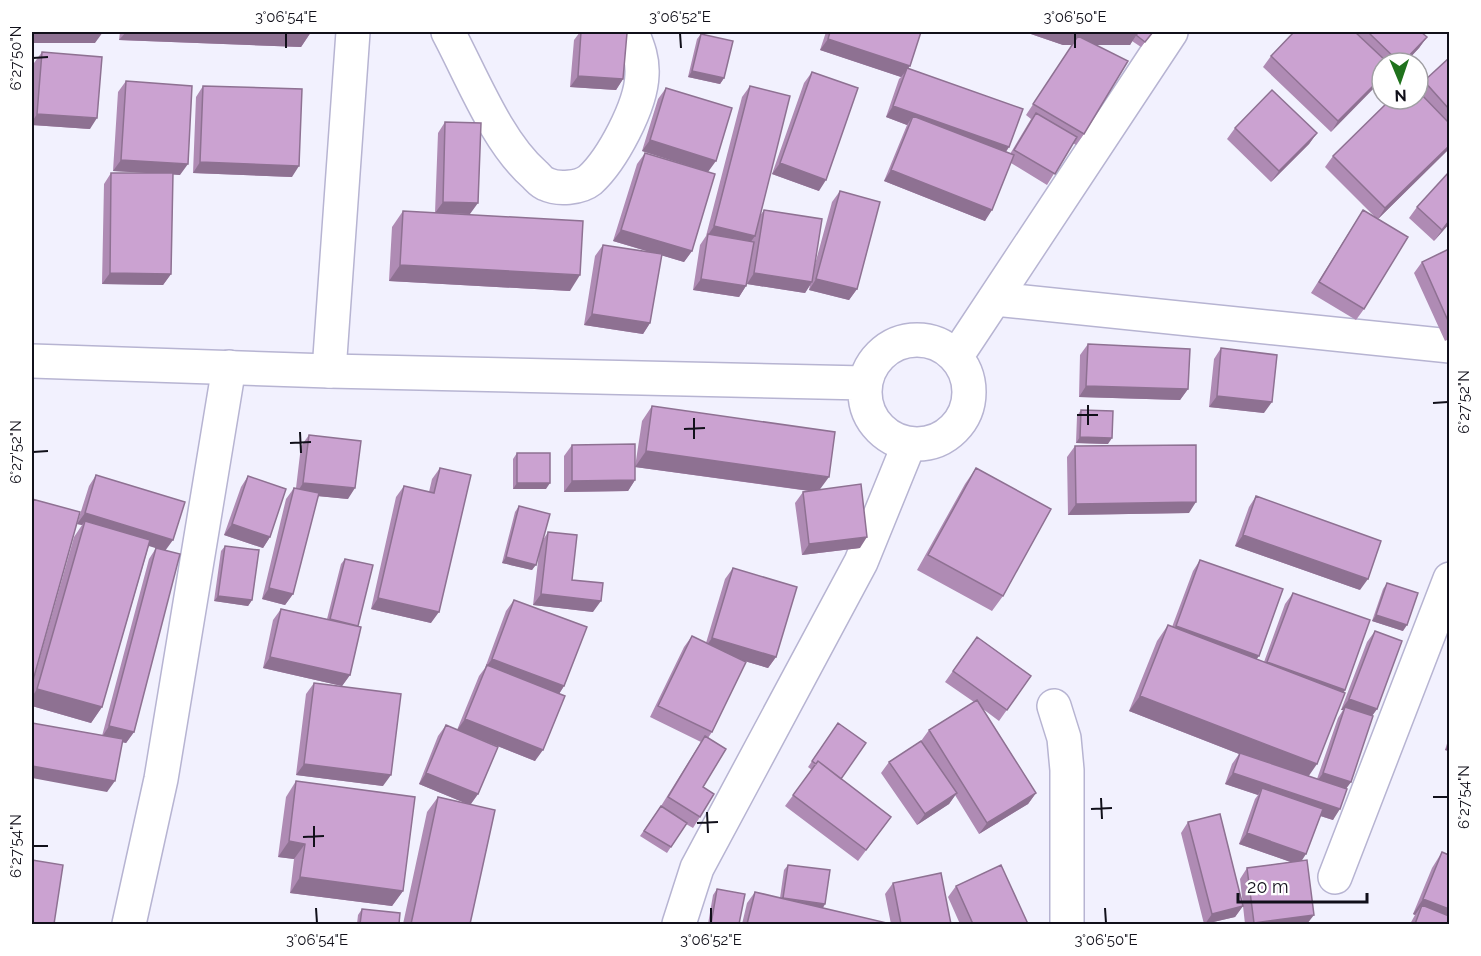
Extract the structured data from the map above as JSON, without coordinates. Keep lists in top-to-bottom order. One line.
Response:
{"scale_bar":"20 m","north":"bottom","coordinates":["3°06'54\"E","3°06'52\"E","3°06'50\"E","6°27'50\"N","6°27'52\"N","6°27'54\"N"]}
